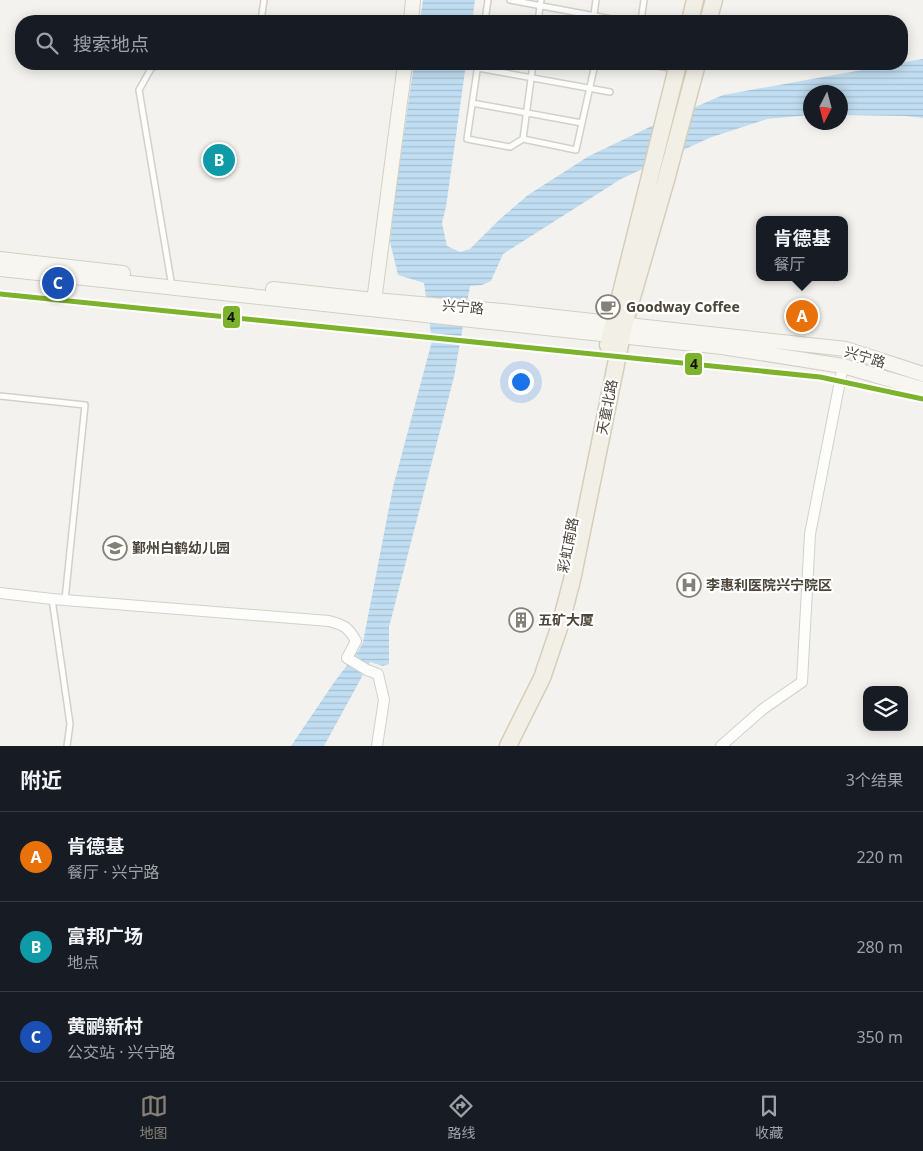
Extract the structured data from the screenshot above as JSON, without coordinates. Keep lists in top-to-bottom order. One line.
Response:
{"streets":{"main road":["兴宁路","天童北路","彩虹南路"]},"crossings":[["兴宁路","天童北路"],["兴宁路","彩虹南路"],["天童北路","彩虹南路"]],"places":{"cafe":["Goodway Coffee"],"school or university":["鄞州白鹤幼儿园"],"hospital":["李惠利医院兴宁院区"],"building":["五矿大厦"]},"lines":["transit line 4"],"north":"bottom","page":{"search":"搜索地点","pins":["B","C","A"],"popup":["肯德基","餐厅"],"heading":["附近","3个结果"],"list":[{"mark":"A","name":"肯德基","note":"餐厅 · 兴宁路","value":"220 m"},{"mark":"B","name":"富邦广场","note":"地点","value":"280 m"},{"mark":"C","name":"黄鹂新村","note":"公交站 · 兴宁路","value":"350 m"}],"nav":["地图","路线","收藏"]}}
